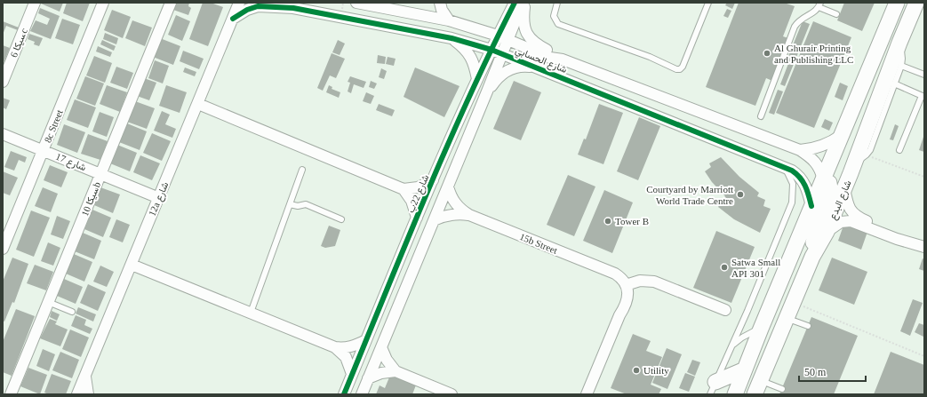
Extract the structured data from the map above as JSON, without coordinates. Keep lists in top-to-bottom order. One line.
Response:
{"streets":{"main road":["شارع البدع"],"street":["سيكا 6c","شارع الحسابي","8c Street","شارع 17","شارع 22ب","سيكا 10b","12a شارع","15b Street"]},"crossings":[["شارع الحسابي","شارع 22ب"],["شارع الحسابي","12a شارع"],["8c Street","شارع 17"],["شارع 17","سيكا 10b"],["شارع 17","12a شارع"],["شارع 22ب","15b Street"]],"places":["Al Ghurair Printing and Publishing LLC","Courtyard by Marriott World Trade Centre","Tower B","Satwa Small API 301","Utility"],"scale_bar":"50 m"}
